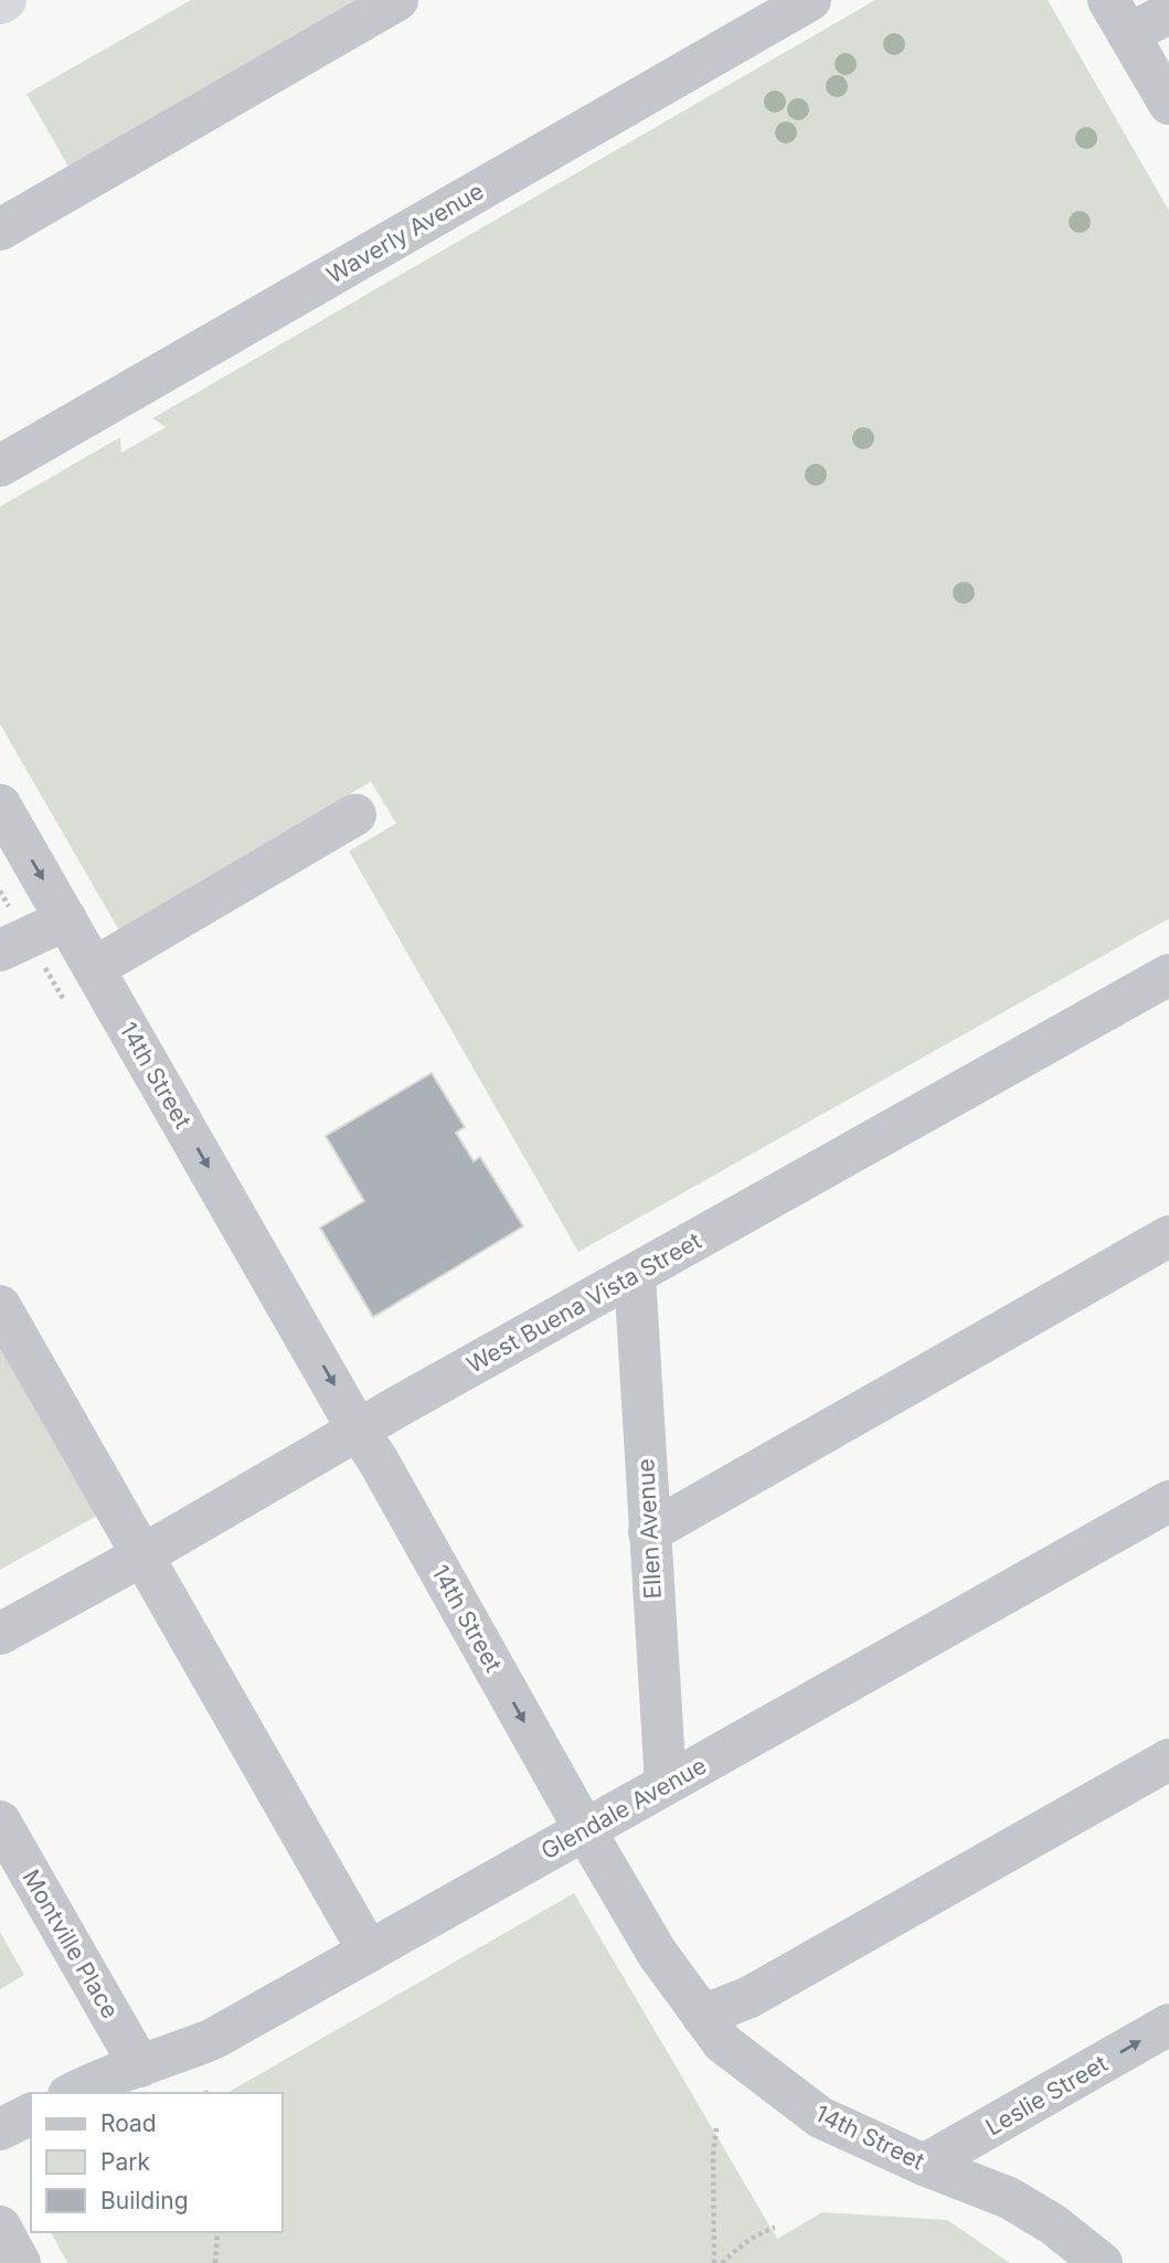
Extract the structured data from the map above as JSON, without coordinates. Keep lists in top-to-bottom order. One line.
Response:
{"streets":{"street":["Waverly Avenue","14th Street","West Buena Vista Street","Ellen Avenue","Glendale Avenue","Montville Place","Leslie Street"]},"crossings":[["14th Street","West Buena Vista Street"],["14th Street","Glendale Avenue"],["14th Street","Leslie Street"],["West Buena Vista Street","Ellen Avenue"],["Ellen Avenue","Glendale Avenue"],["Glendale Avenue","Montville Place"]],"legend":["Road","Park","Building"]}
